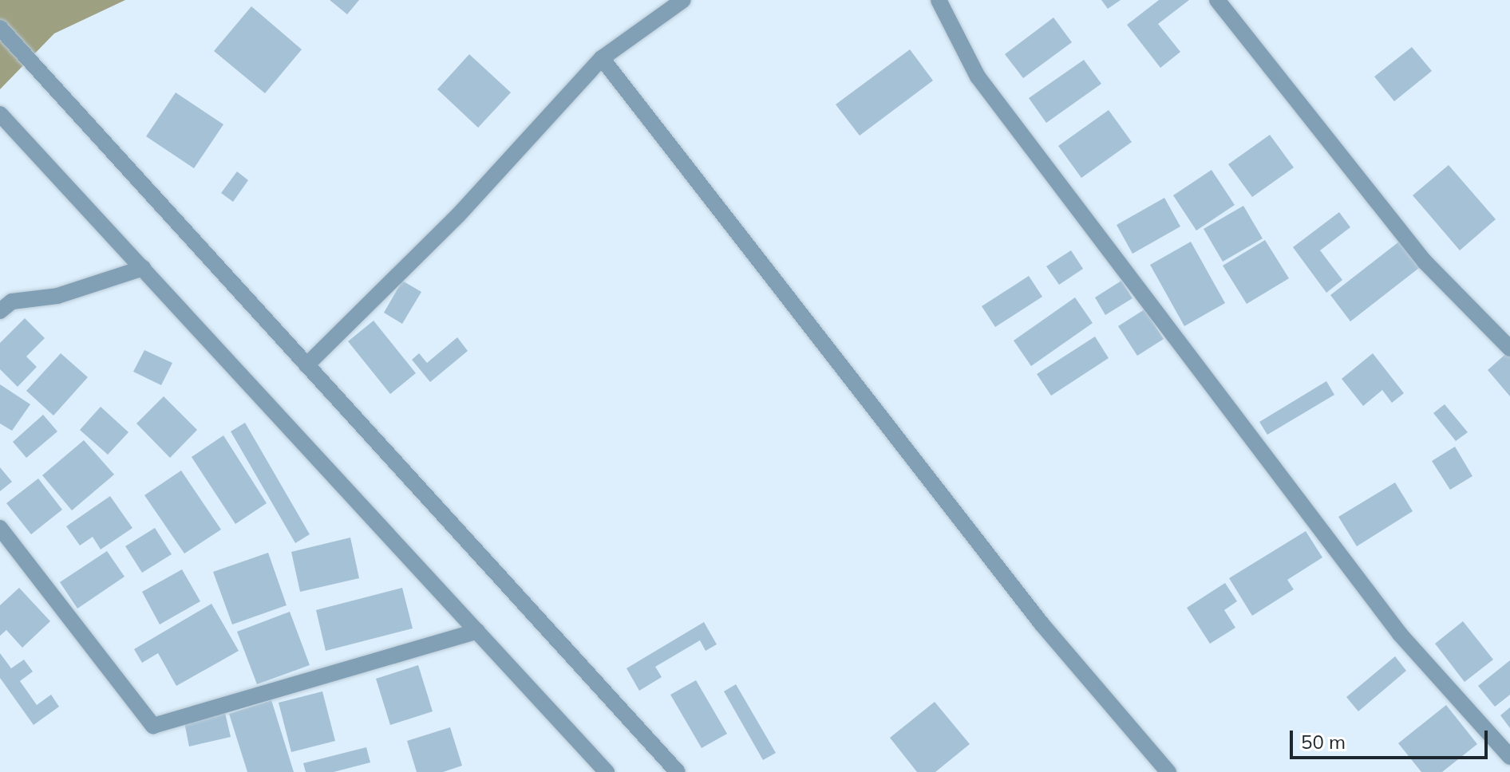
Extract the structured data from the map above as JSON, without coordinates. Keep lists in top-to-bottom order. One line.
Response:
{"scale_bar":"50 m"}
